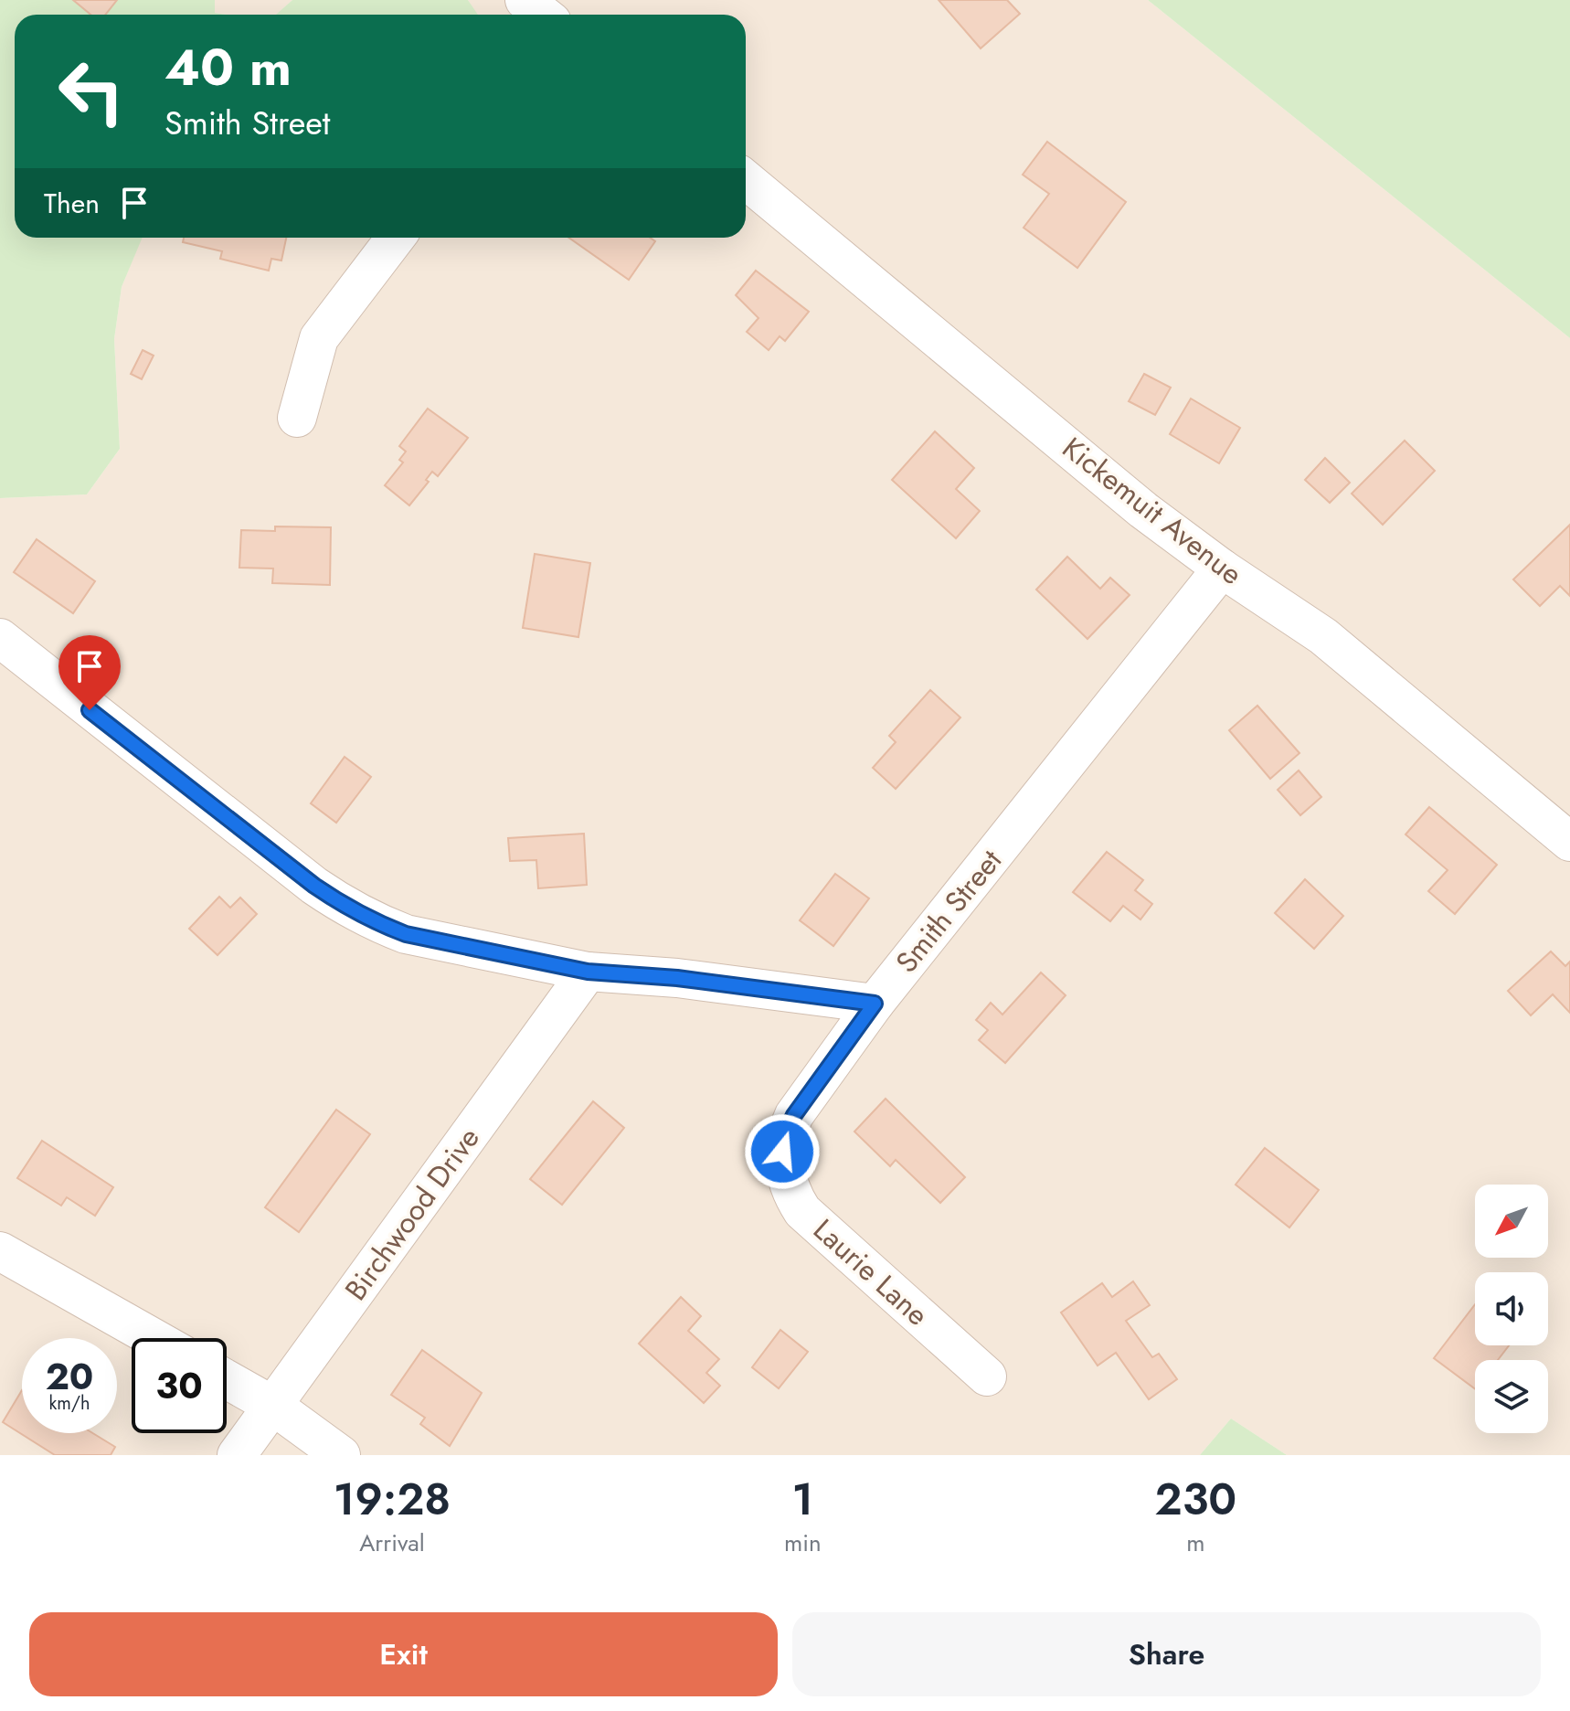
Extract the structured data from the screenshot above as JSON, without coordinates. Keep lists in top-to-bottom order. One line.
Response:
{"streets":{"street":["Kickemuit Avenue","Smith Street","Birchwood Drive","Laurie Lane"]},"crossings":[["Kickemuit Avenue","Smith Street"],["Smith Street","Laurie Lane"]],"north":"bottom left","page":{"turn":["40 m","Smith Street"],"then":"Then","speed":"20 km/h","limit":"30","eta":["19:28","Arrival","1","min","230","m"],"buttons":["Exit","Share"]}}
